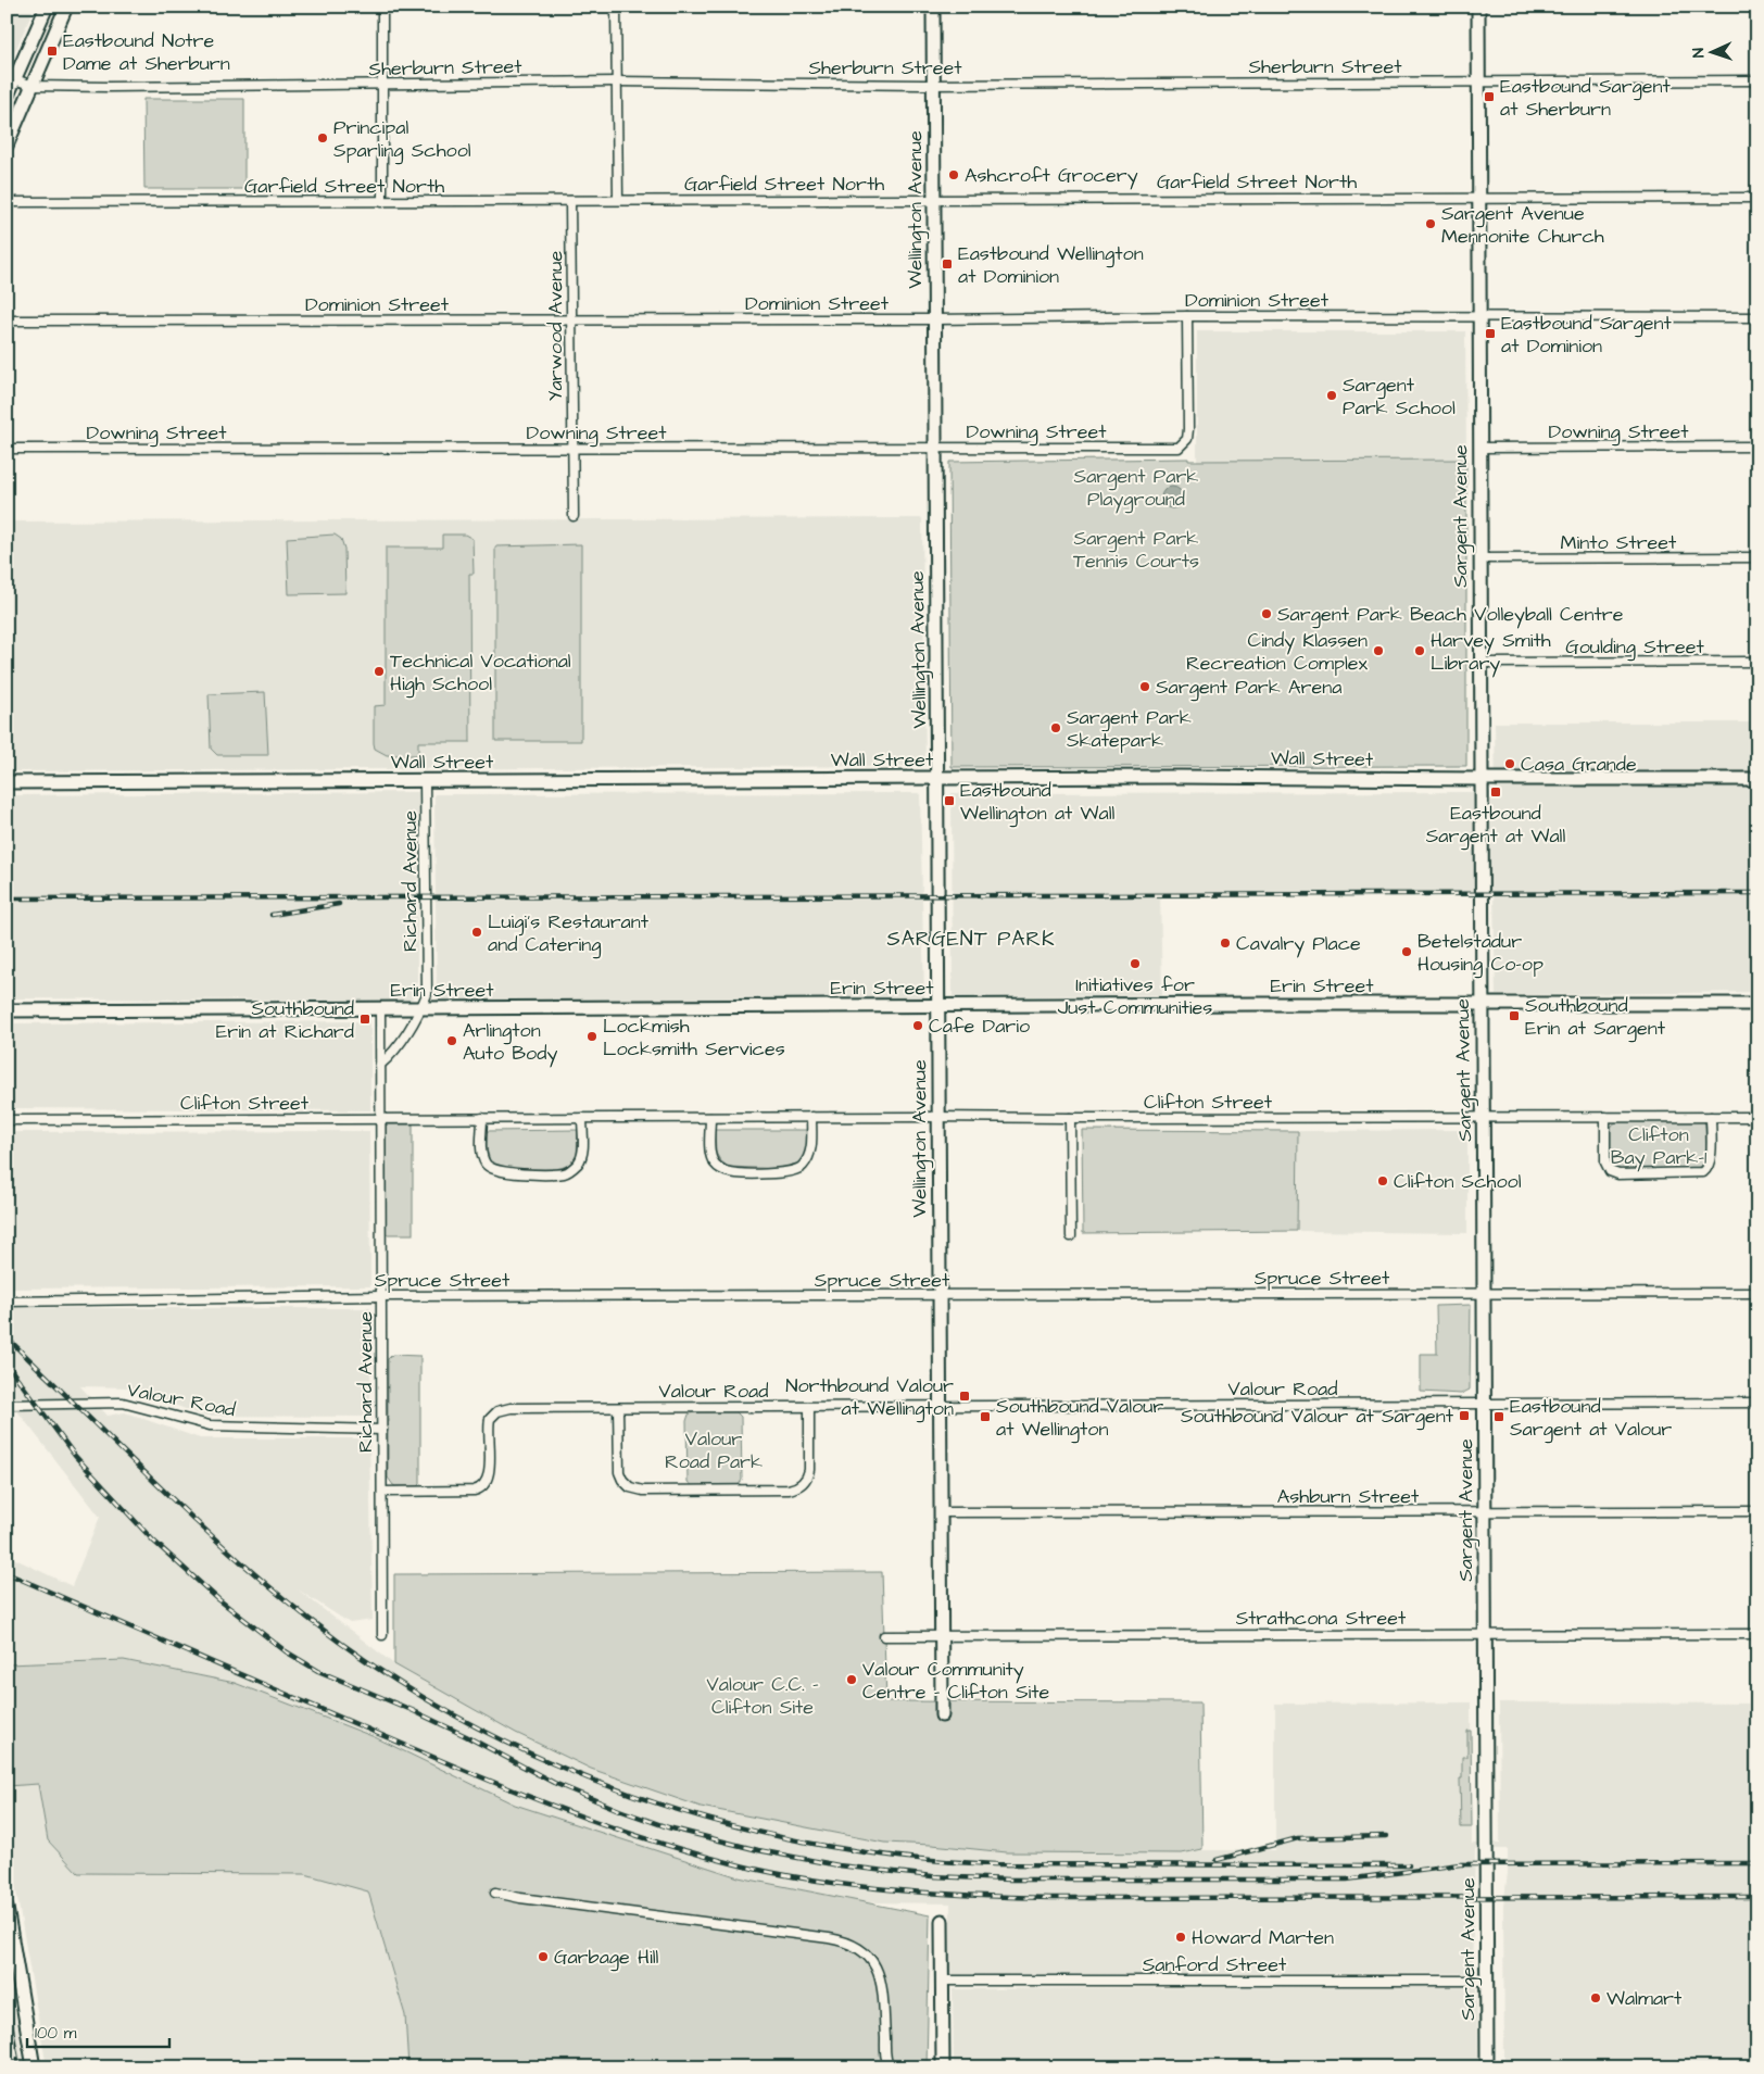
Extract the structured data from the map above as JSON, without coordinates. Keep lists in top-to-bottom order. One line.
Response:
{"streets":{"main road":["Wellington Avenue","Sargent Avenue","Wall Street","Erin Street"],"street":["Sherburn Street","Garfield Street North","Dominion Street","Yarwood Avenue","Downing Street","Minto Street","Goulding Street","Richard Avenue","Clifton Street","Spruce Street","Valour Road","Ashburn Street","Strathcona Street","Sanford Street"]},"crossings":[["Sherburn Street","Wellington Avenue"],["Sherburn Street","Sargent Avenue"],["Garfield Street North","Wellington Avenue"],["Garfield Street North","Yarwood Avenue"],["Garfield Street North","Sargent Avenue"],["Wellington Avenue","Dominion Street"],["Wellington Avenue","Downing Street"],["Wellington Avenue","Wall Street"],["Wellington Avenue","Erin Street"],["Wellington Avenue","Clifton Street"],["Wellington Avenue","Spruce Street"],["Wellington Avenue","Valour Road"],["Wellington Avenue","Ashburn Street"],["Wellington Avenue","Strathcona Street"],["Dominion Street","Yarwood Avenue"],["Dominion Street","Downing Street"],["Dominion Street","Sargent Avenue"],["Yarwood Avenue","Downing Street"],["Downing Street","Sargent Avenue"],["Sargent Avenue","Minto Street"],["Sargent Avenue","Goulding Street"],["Sargent Avenue","Wall Street"],["Sargent Avenue","Erin Street"],["Sargent Avenue","Clifton Street"],["Sargent Avenue","Spruce Street"],["Sargent Avenue","Valour Road"],["Sargent Avenue","Ashburn Street"],["Sargent Avenue","Strathcona Street"],["Sargent Avenue","Sanford Street"],["Wall Street","Richard Avenue"],["Richard Avenue","Erin Street"],["Richard Avenue","Clifton Street"],["Richard Avenue","Spruce Street"],["Richard Avenue","Valour Road"]],"districts":["SARGENT PARK"],"parks":["Sargent Park Playground","Sargent Park Tennis Courts","Clifton Bay Park-1","Valour Road Park","Valour C.C. - Clifton Site"],"places":{"transit":["Eastbound Notre Dame at Sherburn","Eastbound Sargent at Sherburn","Eastbound Wellington at Dominion","Eastbound Sargent at Dominion","Eastbound Sargent at Wall","Eastbound Wellington at Wall","Southbound Erin at Sargent","Southbound Erin at Richard","Northbound Valour at Wellington","Southbound Valour at Sargent","Southbound Valour at Wellington","Eastbound Sargent at Valour"],"other":["Principal Sparling School","Ashcroft Grocery","Sargent Avenue Mennonite Church","Sargent Park School","Sargent Park Beach Volleyball Centre","Cindy Klassen Recreation Complex","Harvey Smith Library","Technical Vocational High School","Sargent Park Arena","Sargent Park Skatepark","Casa Grande","Luigi's Restaurant and Catering","Cavalry Place","Betelstadur Housing Co-op","Initiatives for Just Communities","Cafe Dario","Lockmish Locksmith Services","Arlington Auto Body","Clifton School","Valour Community Centre - Clifton Site","Howard Marten","Garbage Hill","Walmart"]},"scale_bar":"100 m","north":"left"}
